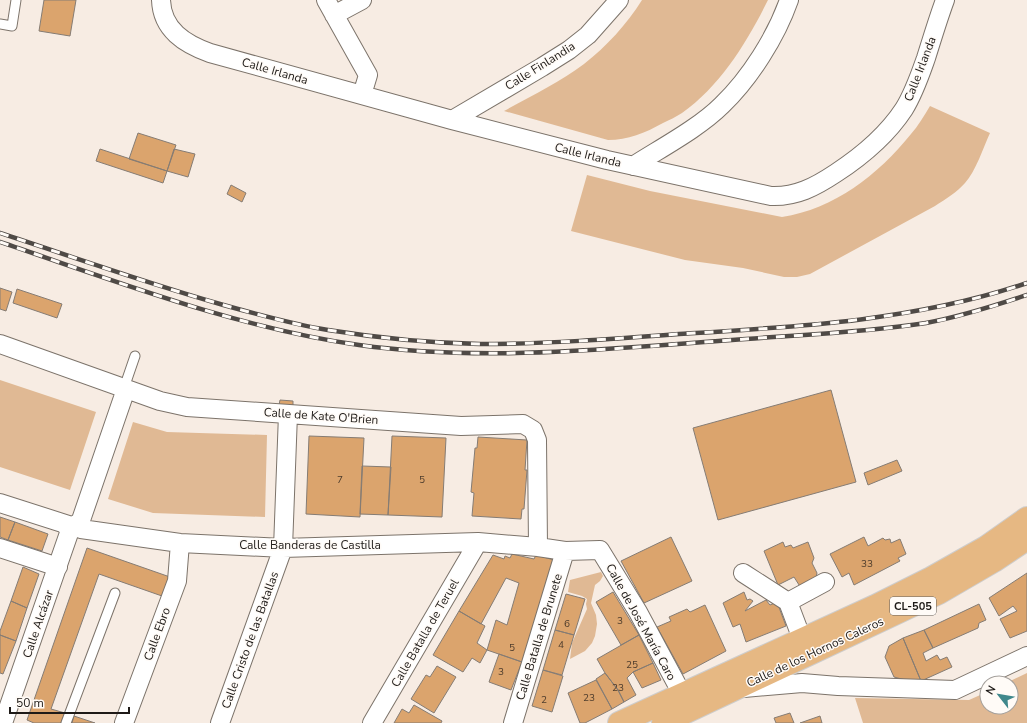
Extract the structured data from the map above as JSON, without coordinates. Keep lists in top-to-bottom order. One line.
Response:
{"streets":{"main road":["CL-505","Calle de los Hornos Caleros"],"street":["Calle Finlandia","Calle Irlanda","Calle de Kate O'Brien","Calle Banderas de Castilla","Calle de José María Caro","Calle Alcázar","Calle Batalla de Teruel","Calle Ebro","Calle Batalla de Brunete","Calle Cristo de las Batallas"]},"crossings":[["Calle Finlandia","Calle Irlanda"],["Calle de Kate O'Brien","Calle Banderas de Castilla"],["Calle de Kate O'Brien","Calle Cristo de las Batallas"],["Calle Banderas de Castilla","Calle de José María Caro"],["Calle Banderas de Castilla","Calle Alcázar"],["Calle Banderas de Castilla","Calle Batalla de Teruel"],["Calle Banderas de Castilla","Calle Ebro"],["Calle Banderas de Castilla","Calle Batalla de Brunete"],["Calle Banderas de Castilla","Calle Cristo de las Batallas"],["Calle de José María Caro","Calle de los Hornos Caleros"]],"house_numbers":["7","5","33","3","6","4","5","25","3","23","23","2"],"scale_bar":"50 m","north":"top left"}
